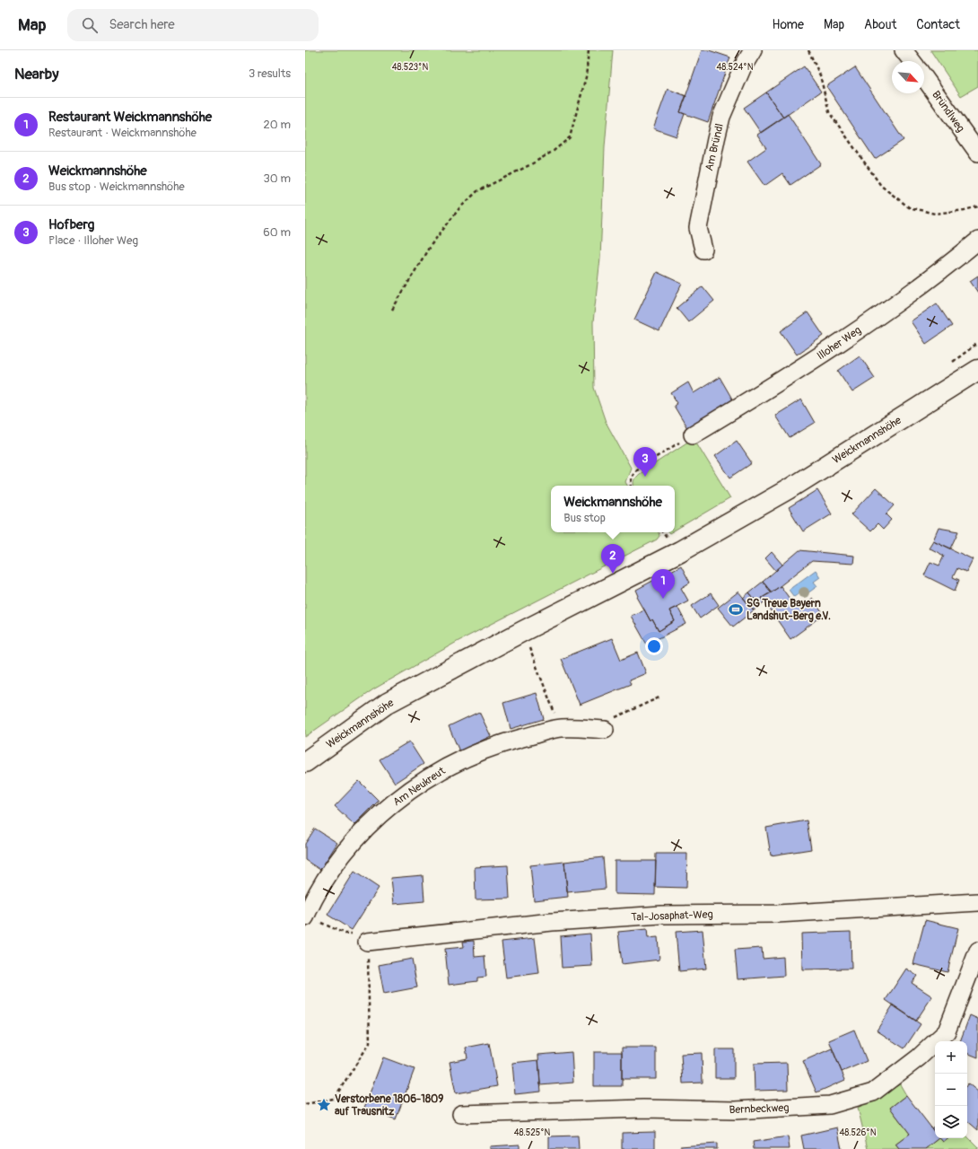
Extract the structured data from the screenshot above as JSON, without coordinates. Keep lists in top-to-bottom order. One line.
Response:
{"streets":{"street":["Bründlweg","Am Bründl","Illoher Weg","Weickmannshöhe","Am Neukreut","Tal-Josaphat-Weg","Bernbeckweg"]},"places":{"sports":["SG Treue Bayern Landshut-Berg e.V."],"place":["Verstorbene 1806-1809 auf Trausnitz"]},"north":"bottom right","page":{"header":"Map","search":"Search here","nav":["Home","Map","About","Contact"],"heading":["Nearby","3 results"],"list":[{"mark":"1","name":"Restaurant Weickmannshöhe","note":"Restaurant · Weickmannshöhe","value":"20 m"},{"mark":"2","name":"Weickmannshöhe","note":"Bus stop · Weickmannshöhe","value":"30 m"},{"mark":"3","name":"Hofberg","note":"Place · Illoher Weg","value":"60 m"}],"pins":["3","2","1"],"popup":["Weickmannshöhe","Bus stop"],"map_buttons":["+","−"]},"coordinates":["48.523°N","48.524°N","48.525°N","48.526°N"]}
